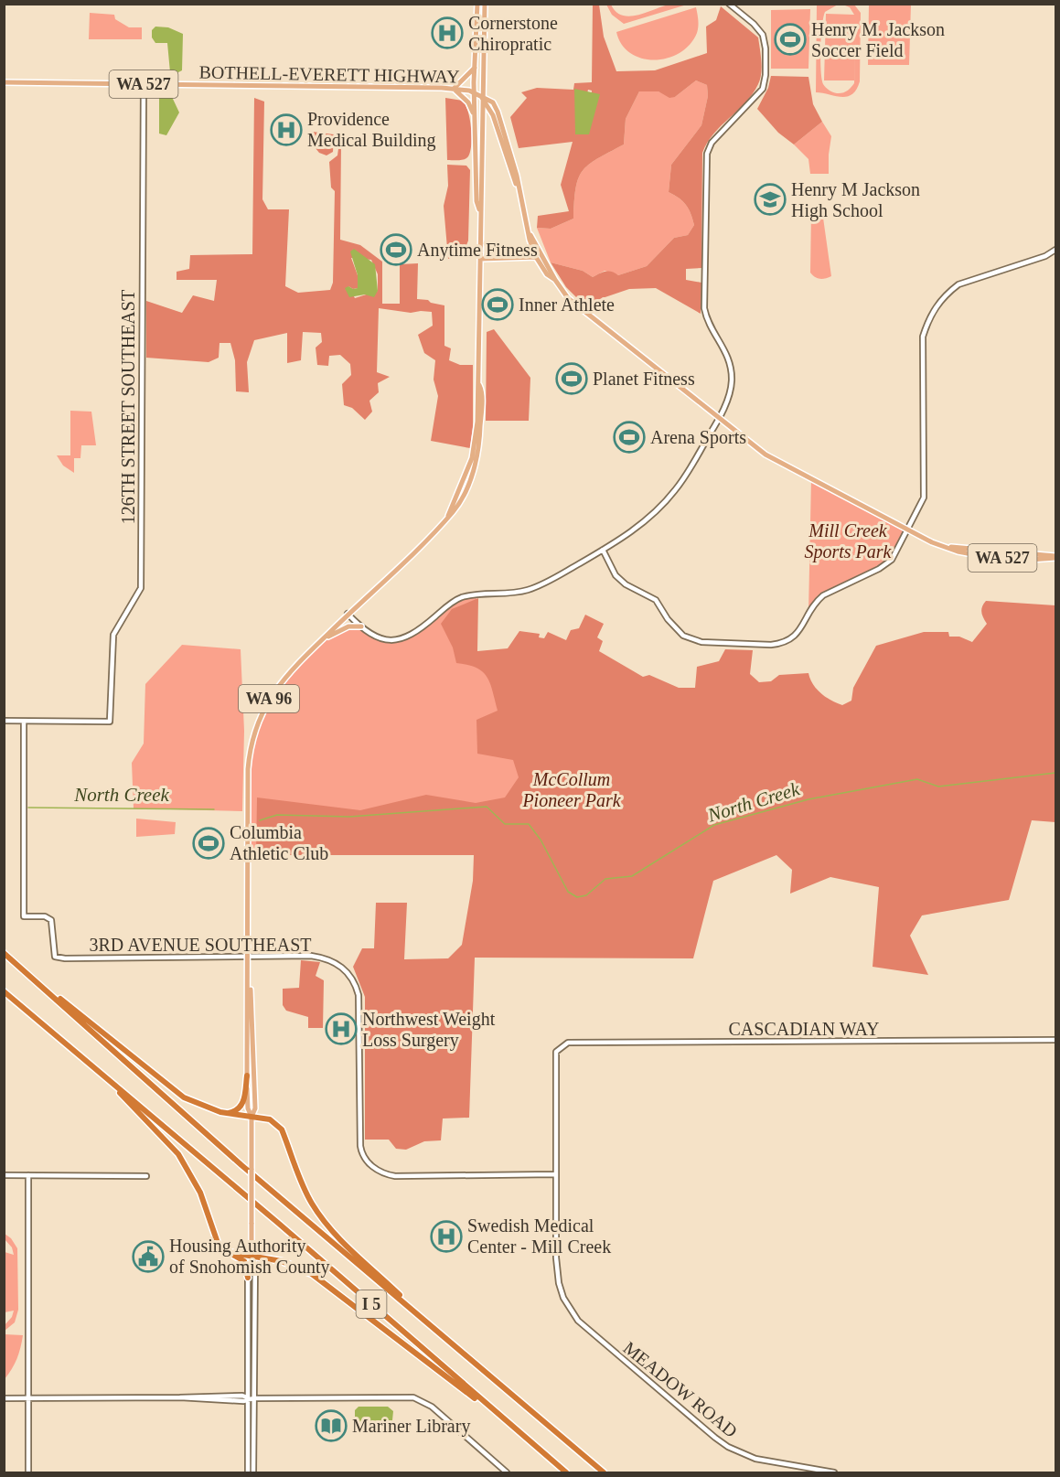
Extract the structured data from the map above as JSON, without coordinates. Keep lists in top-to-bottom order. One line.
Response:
{"streets":{"highway":["I 5"],"main road":["BOTHELL-EVERETT HIGHWAY","WA 527","WA 96"],"street":["126TH STREET SOUTHEAST","3RD AVENUE SOUTHEAST","CASCADIAN WAY","MEADOW ROAD"]},"crossings":[["BOTHELL-EVERETT HIGHWAY","126TH STREET SOUTHEAST"],["BOTHELL-EVERETT HIGHWAY","WA 96"],["126TH STREET SOUTHEAST","3RD AVENUE SOUTHEAST"],["WA 96","3RD AVENUE SOUTHEAST"],["3RD AVENUE SOUTHEAST","CASCADIAN WAY"],["3RD AVENUE SOUTHEAST","MEADOW ROAD"],["CASCADIAN WAY","MEADOW ROAD"]],"water":["North Creek"],"parks":["Mill Creek Sports Park","McCollum Pioneer Park"],"places":{"hospital":["Cornerstone Chiropratic","Providence Medical Building","Northwest Weight Loss Surgery","Swedish Medical Center - Mill Creek"],"sports":["Henry M. Jackson Soccer Field","Anytime Fitness","Inner Athlete","Planet Fitness","Arena Sports","Columbia Athletic Club"],"school or university":["Henry M Jackson High School"],"public building":["Housing Authority of Snohomish County"],"library":["Mariner Library"]}}
